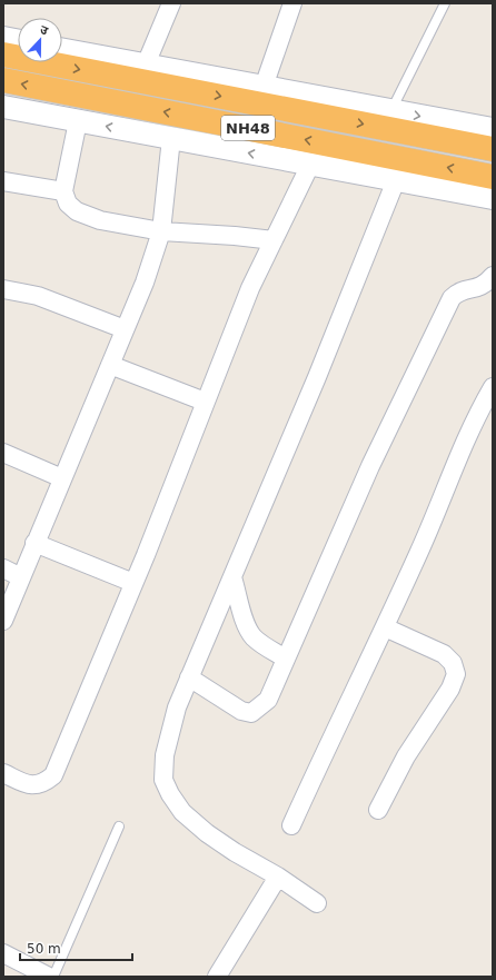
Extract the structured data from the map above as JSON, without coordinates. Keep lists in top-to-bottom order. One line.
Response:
{"streets":{"highway":["NH48"]},"scale_bar":"50 m","north":"top"}
